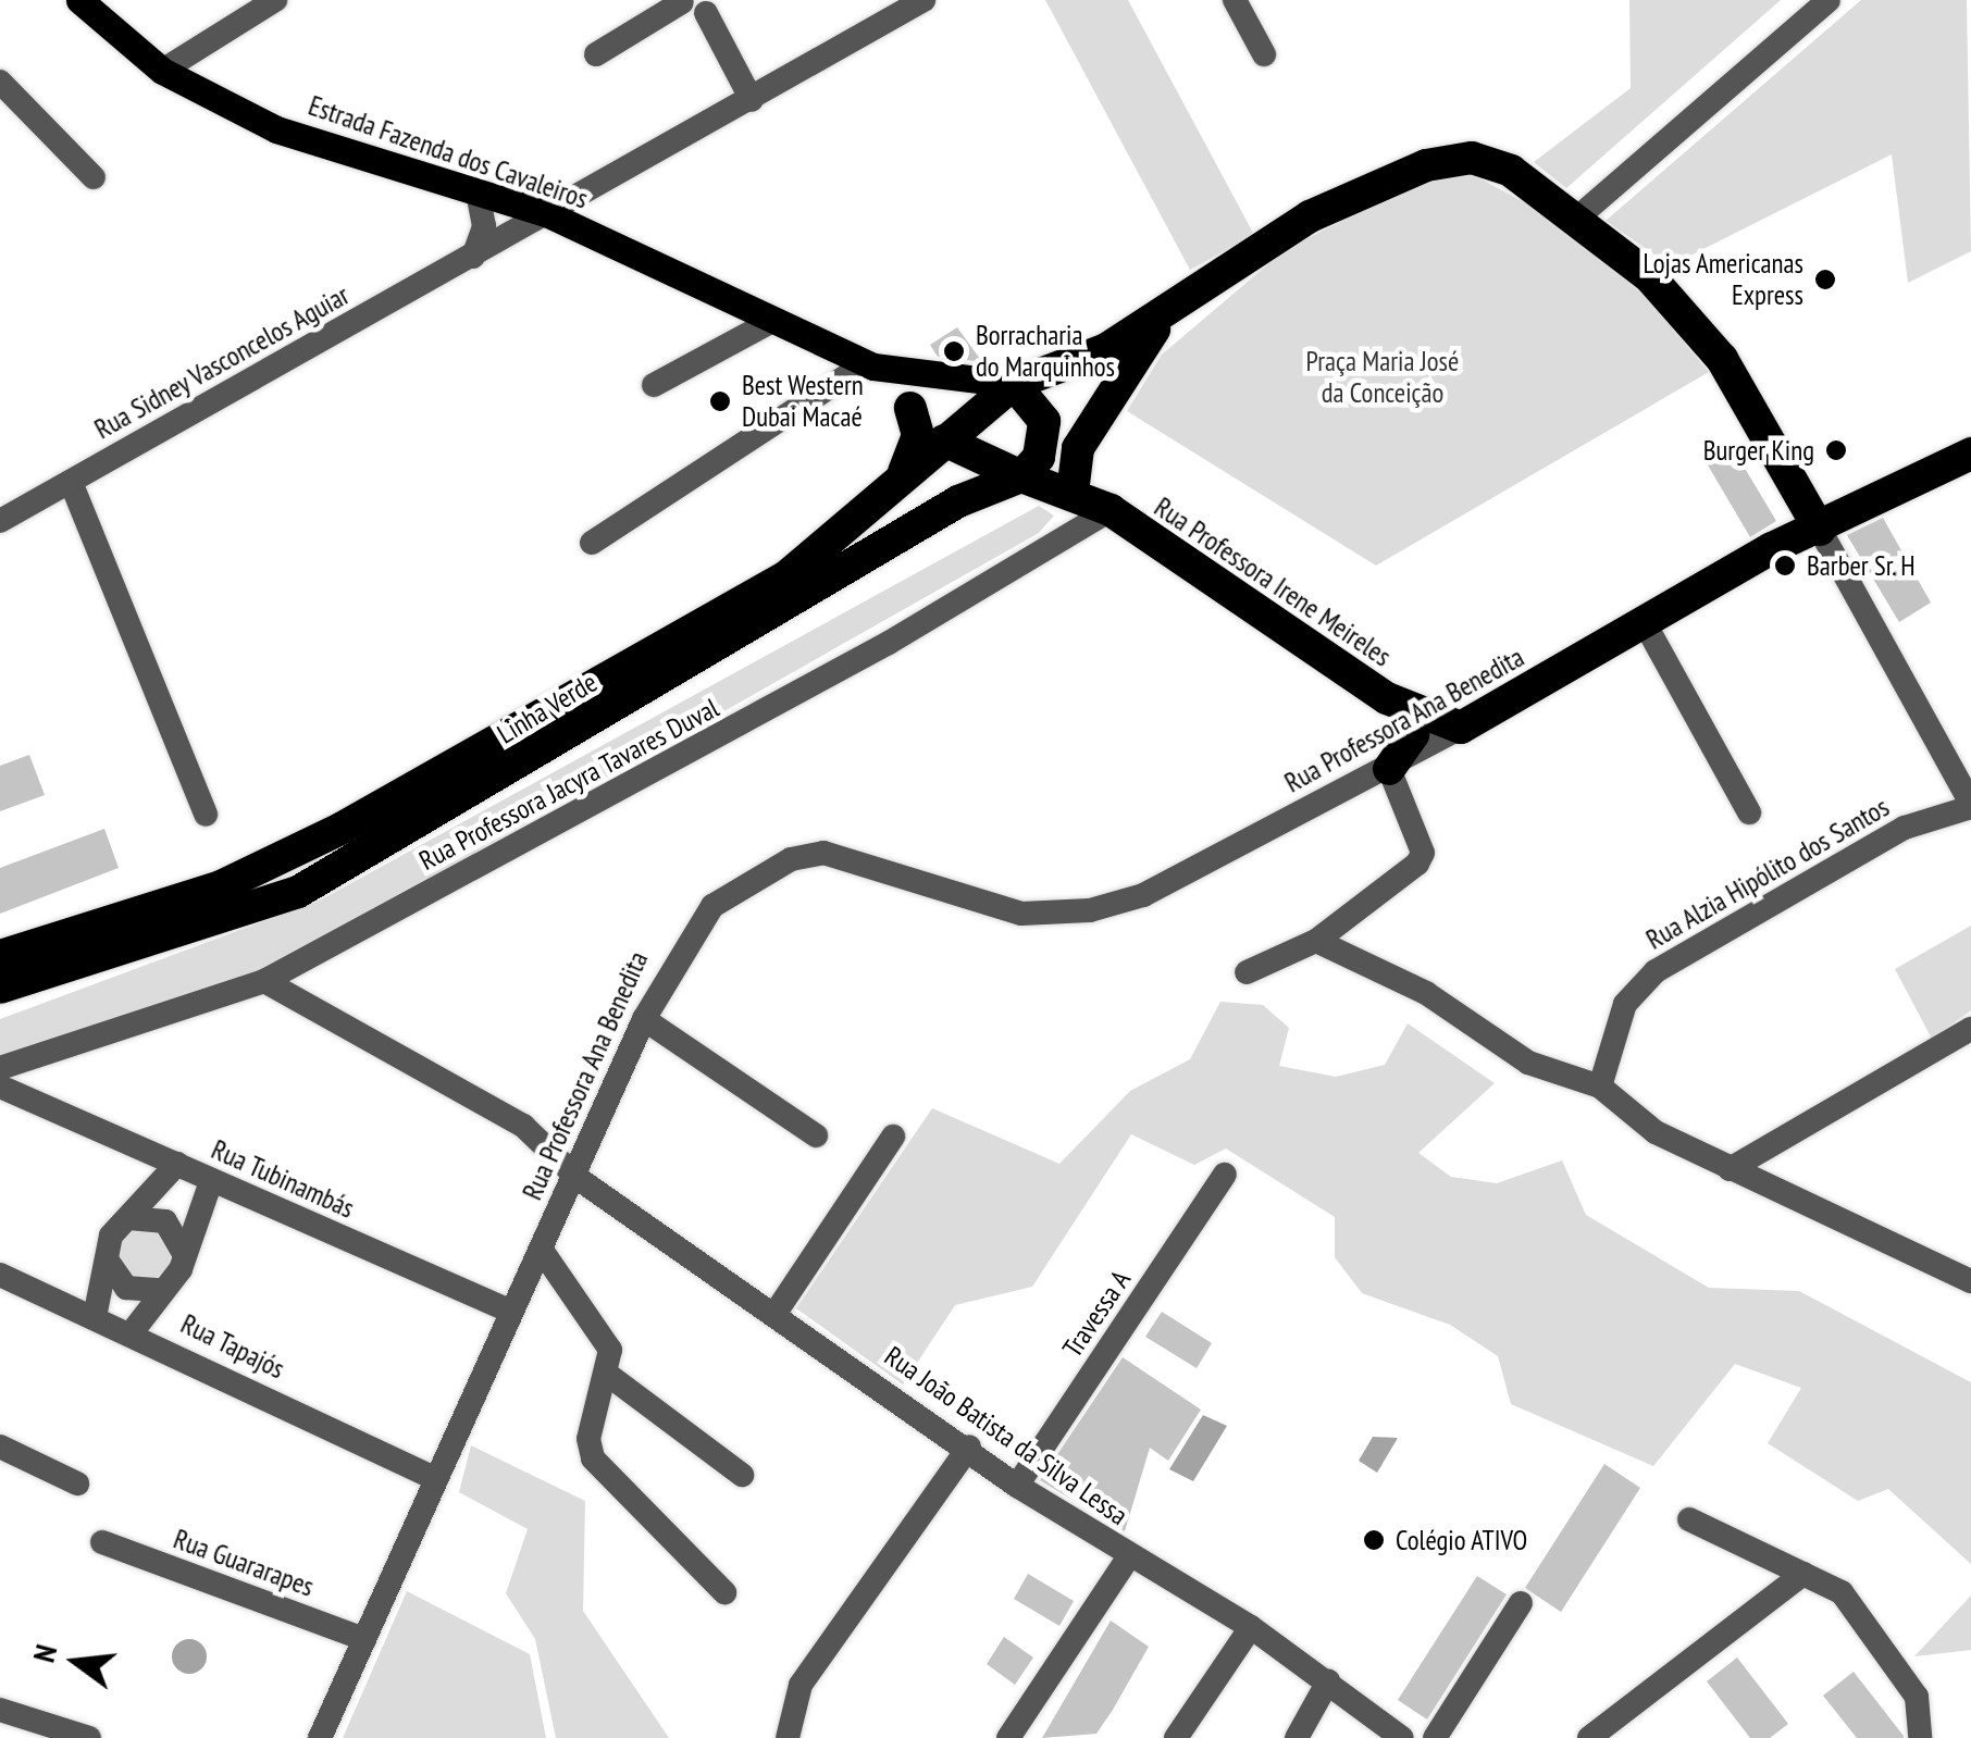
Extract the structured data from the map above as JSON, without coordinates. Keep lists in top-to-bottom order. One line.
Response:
{"streets":{"highway":["Rua Professora Irene Meireles","Linha Verde","Rua Professora Ana Benedita"],"main road":["Estrada Fazenda dos Cavaleiros"],"street":["Rua Sidney Vasconcelos Aguiar","Rua Professora Jacyra Tavares Duval","Rua Alzia Hipólito dos Santos","Rua Tubinambás","Travessa A","Rua Tapajós","Rua João Batista da Silva Lessa","Rua Guararapes"]},"crossings":[["Estrada Fazenda dos Cavaleiros","Rua Sidney Vasconcelos Aguiar"],["Estrada Fazenda dos Cavaleiros","Linha Verde"],["Rua Professora Irene Meireles","Rua Professora Ana Benedita"],["Rua Professora Irene Meireles","Rua Professora Jacyra Tavares Duval"],["Linha Verde","Rua Professora Ana Benedita"],["Rua Professora Ana Benedita","Rua Tubinambás"],["Rua Professora Ana Benedita","Rua Tapajós"],["Rua Professora Ana Benedita","Rua João Batista da Silva Lessa"],["Rua Professora Ana Benedita","Rua Guararapes"],["Rua Professora Jacyra Tavares Duval","Rua João Batista da Silva Lessa"],["Travessa A","Rua João Batista da Silva Lessa"]],"parks":["Praça Maria José da Conceição"],"places":["Lojas Americanas Express","Borracharia do Marquinhos","Best Western Dubai Macaé","Burger King","Barber Sr. H","Colégio ATIVO"],"north":"left"}
